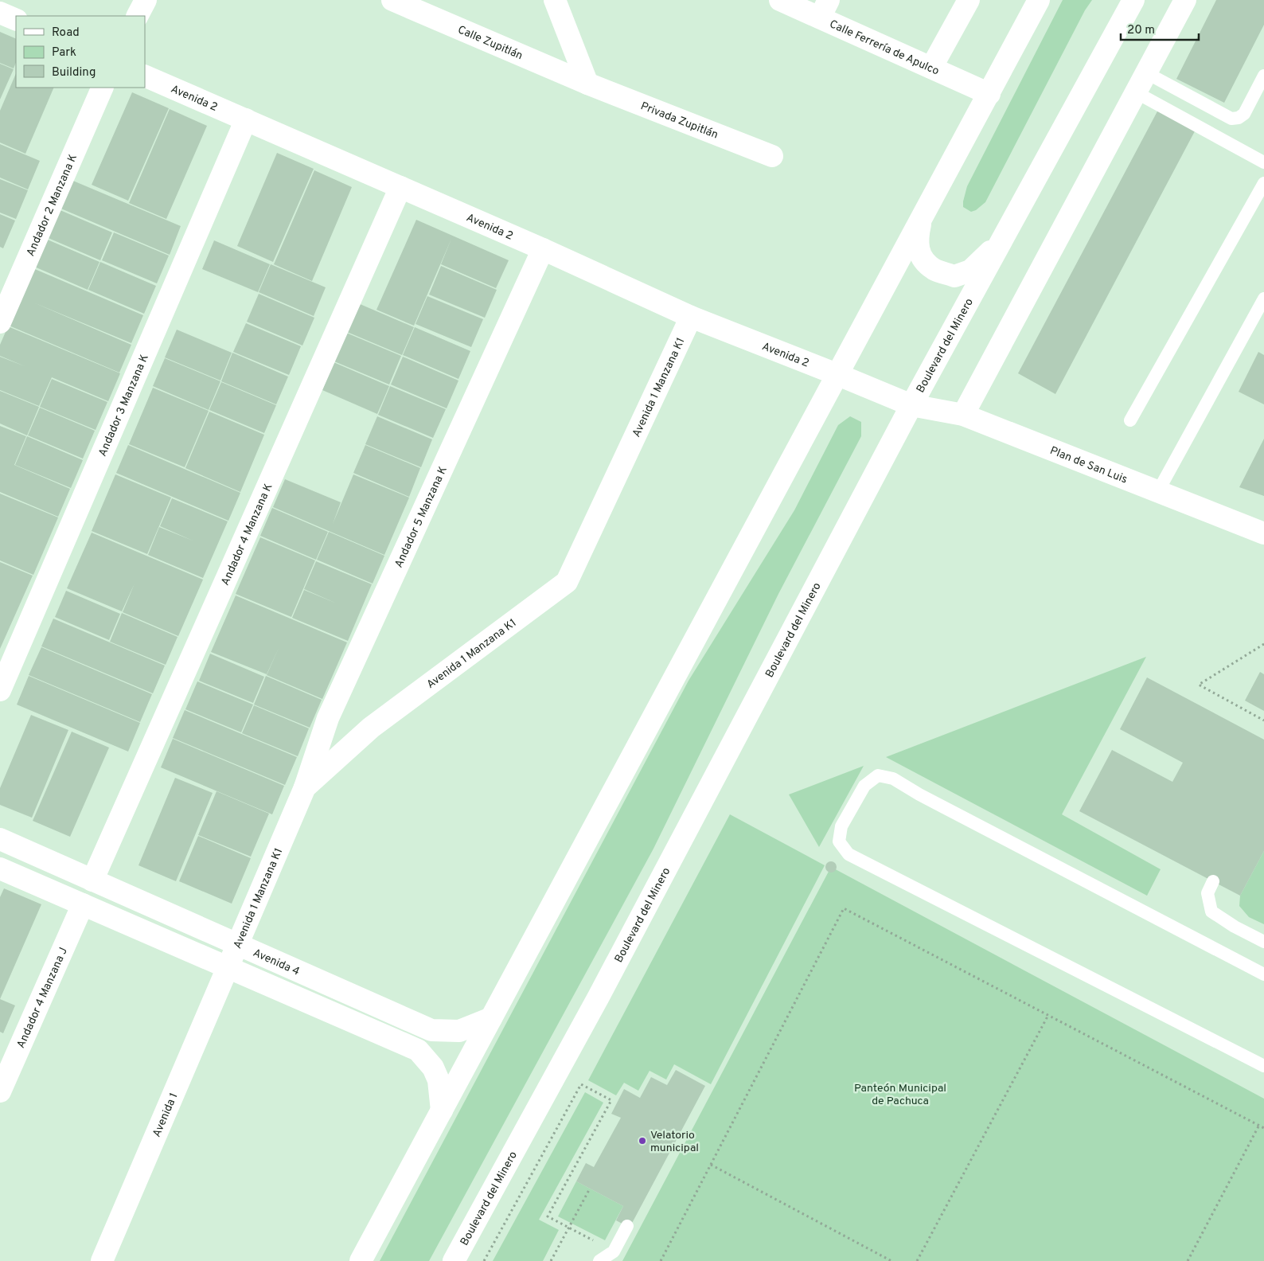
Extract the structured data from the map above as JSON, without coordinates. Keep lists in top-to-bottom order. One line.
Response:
{"streets":{"street":["Calle Zupitlán","Calle Ferrería de Apulco","Avenida 2","Privada Zupitlán","Andador 2 Manzana K","Boulevard del Minero","Avenida 1 Manzana K1","Andador 3 Manzana K","Plan de San Luis","Andador 5 Manzana K","Andador 4 Manzana K","Avenida 4","Andador 4 Manzana J","Avenida 1"]},"crossings":[["Calle Zupitlán","Privada Zupitlán"],["Avenida 2","Boulevard del Minero"],["Avenida 2","Avenida 1 Manzana K1"],["Avenida 2","Andador 3 Manzana K"],["Avenida 2","Plan de San Luis"],["Avenida 2","Andador 5 Manzana K"],["Avenida 2","Andador 4 Manzana K"],["Boulevard del Minero","Plan de San Luis"],["Avenida 1 Manzana K1","Andador 5 Manzana K"],["Avenida 1 Manzana K1","Avenida 4"],["Avenida 1 Manzana K1","Avenida 1"],["Andador 4 Manzana K","Avenida 4"]],"parks":["Panteón Municipal de Pachuca"],"places":["Velatorio municipal"],"legend":["Road","Park","Building"],"scale_bar":"20 m"}
